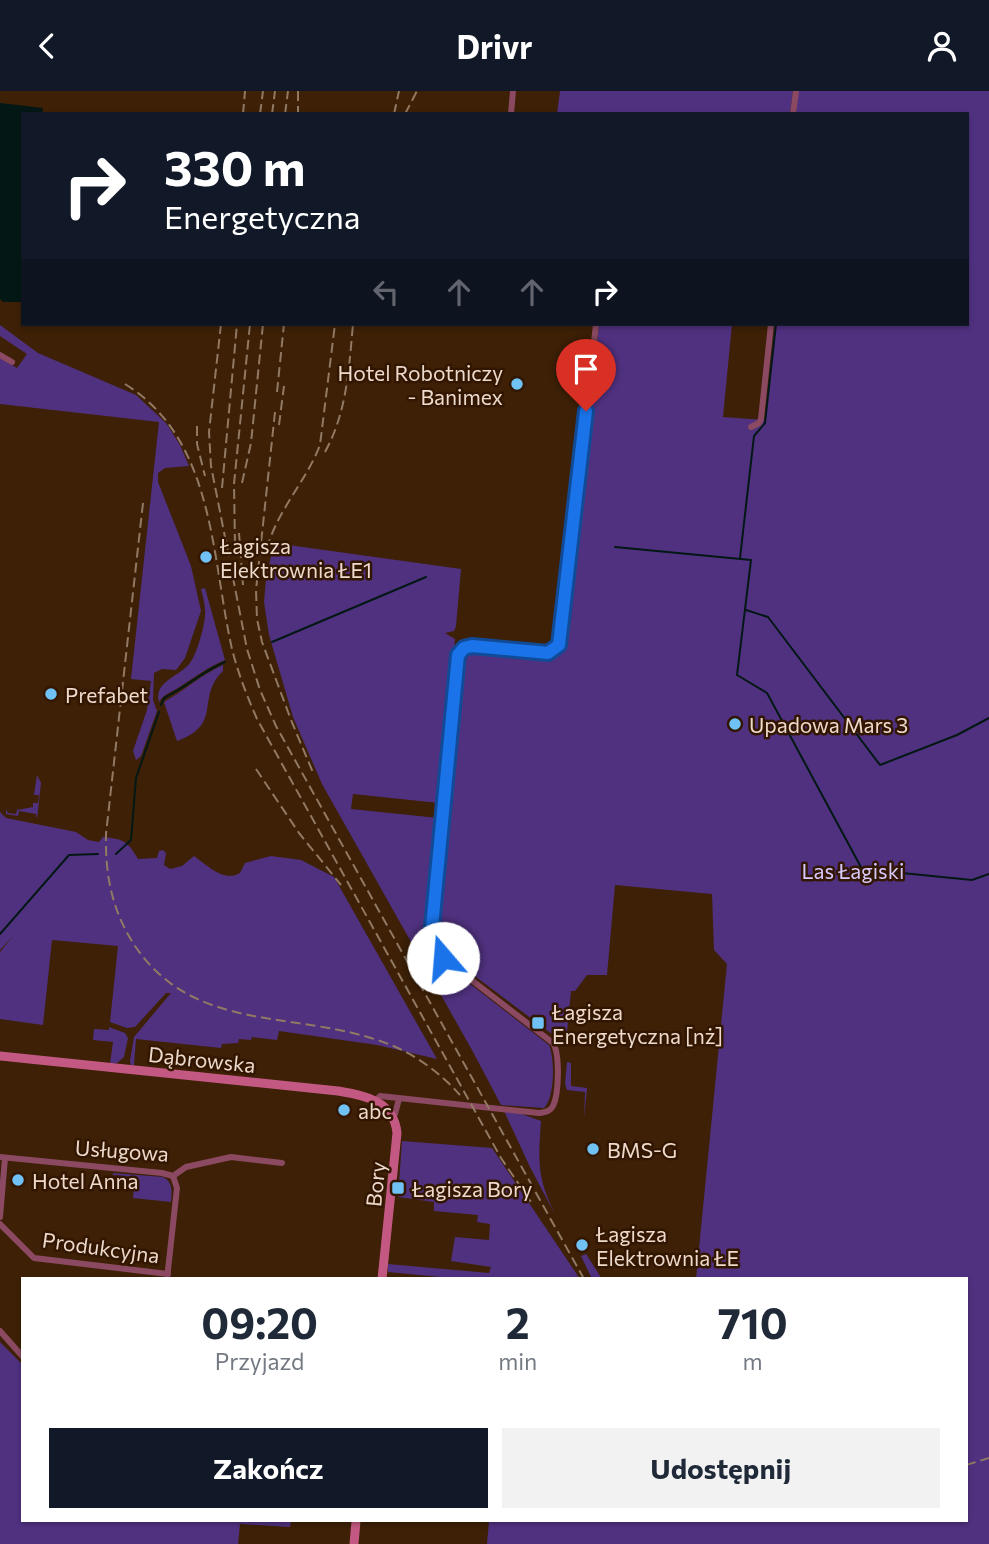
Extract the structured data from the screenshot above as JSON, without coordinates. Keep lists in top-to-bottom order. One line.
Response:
{"streets":{"street":["Dąbrowska","Usługowa","Bory","Produkcyjna"]},"parks":["Las Łagiski"],"places":{"other":["Hotel Robotniczy - Banimex","Łagisza Elektrownia ŁE1","Prefabet","Upadowa Mars 3","abc","BMS-G","Hotel Anna","Łagisza Elektrownia ŁE"],"transit":["Łagisza Energetyczna [nż]","Łagisza Bory"]},"page":{"header":"Drivr","turn":["330 m","Energetyczna"],"eta":["09:20","Przyjazd","2","min","710","m"],"buttons":["Zakończ","Udostępnij"]}}
